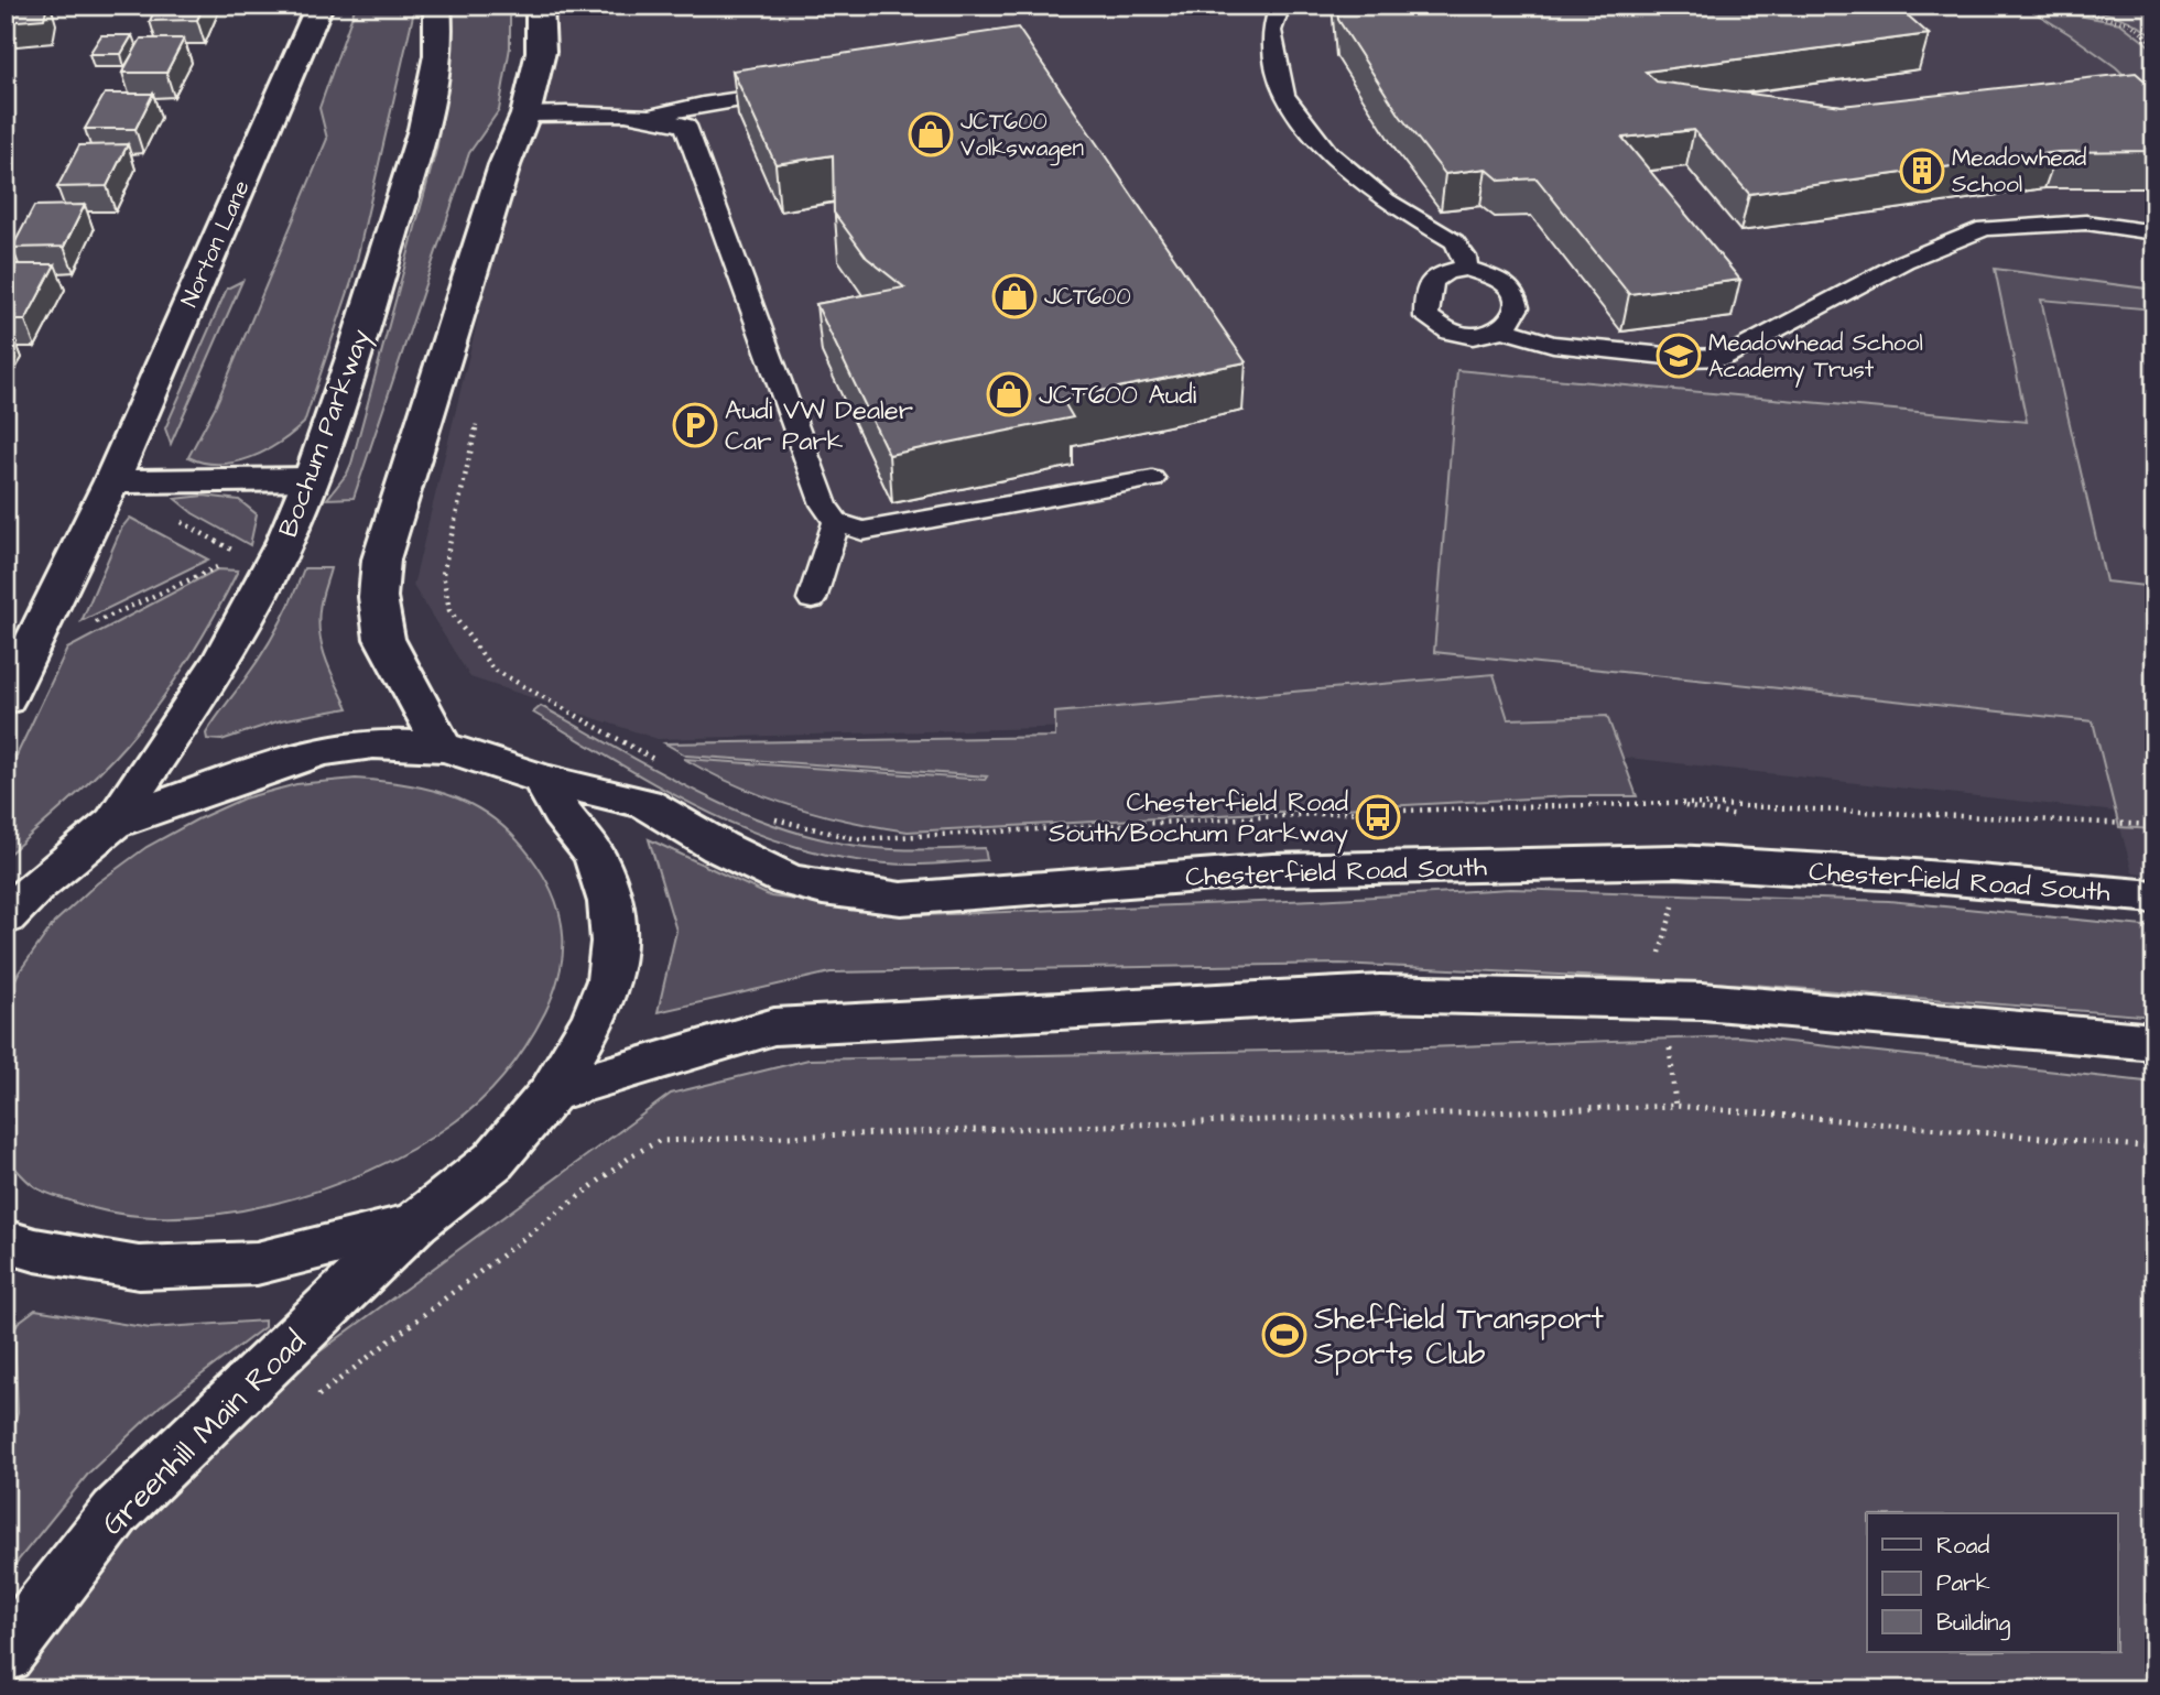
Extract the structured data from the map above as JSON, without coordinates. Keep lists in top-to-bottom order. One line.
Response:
{"streets":{"main road":["Norton Lane","Bochum Parkway","Chesterfield Road South","Greenhill Main Road"]},"crossings":[["Bochum Parkway","Chesterfield Road South"],["Chesterfield Road South","Greenhill Main Road"]],"places":{"shop":["JCT600 Volkswagen","JCT600","JCT600 Audi"],"building":["Meadowhead School"],"school or university":["Meadowhead School Academy Trust"],"parking":["Audi VW Dealer Car Park"],"bus stop":["Chesterfield Road South/Bochum Parkway"],"sports":["Sheffield Transport Sports Club"]},"legend":["Road","Park","Building"]}
